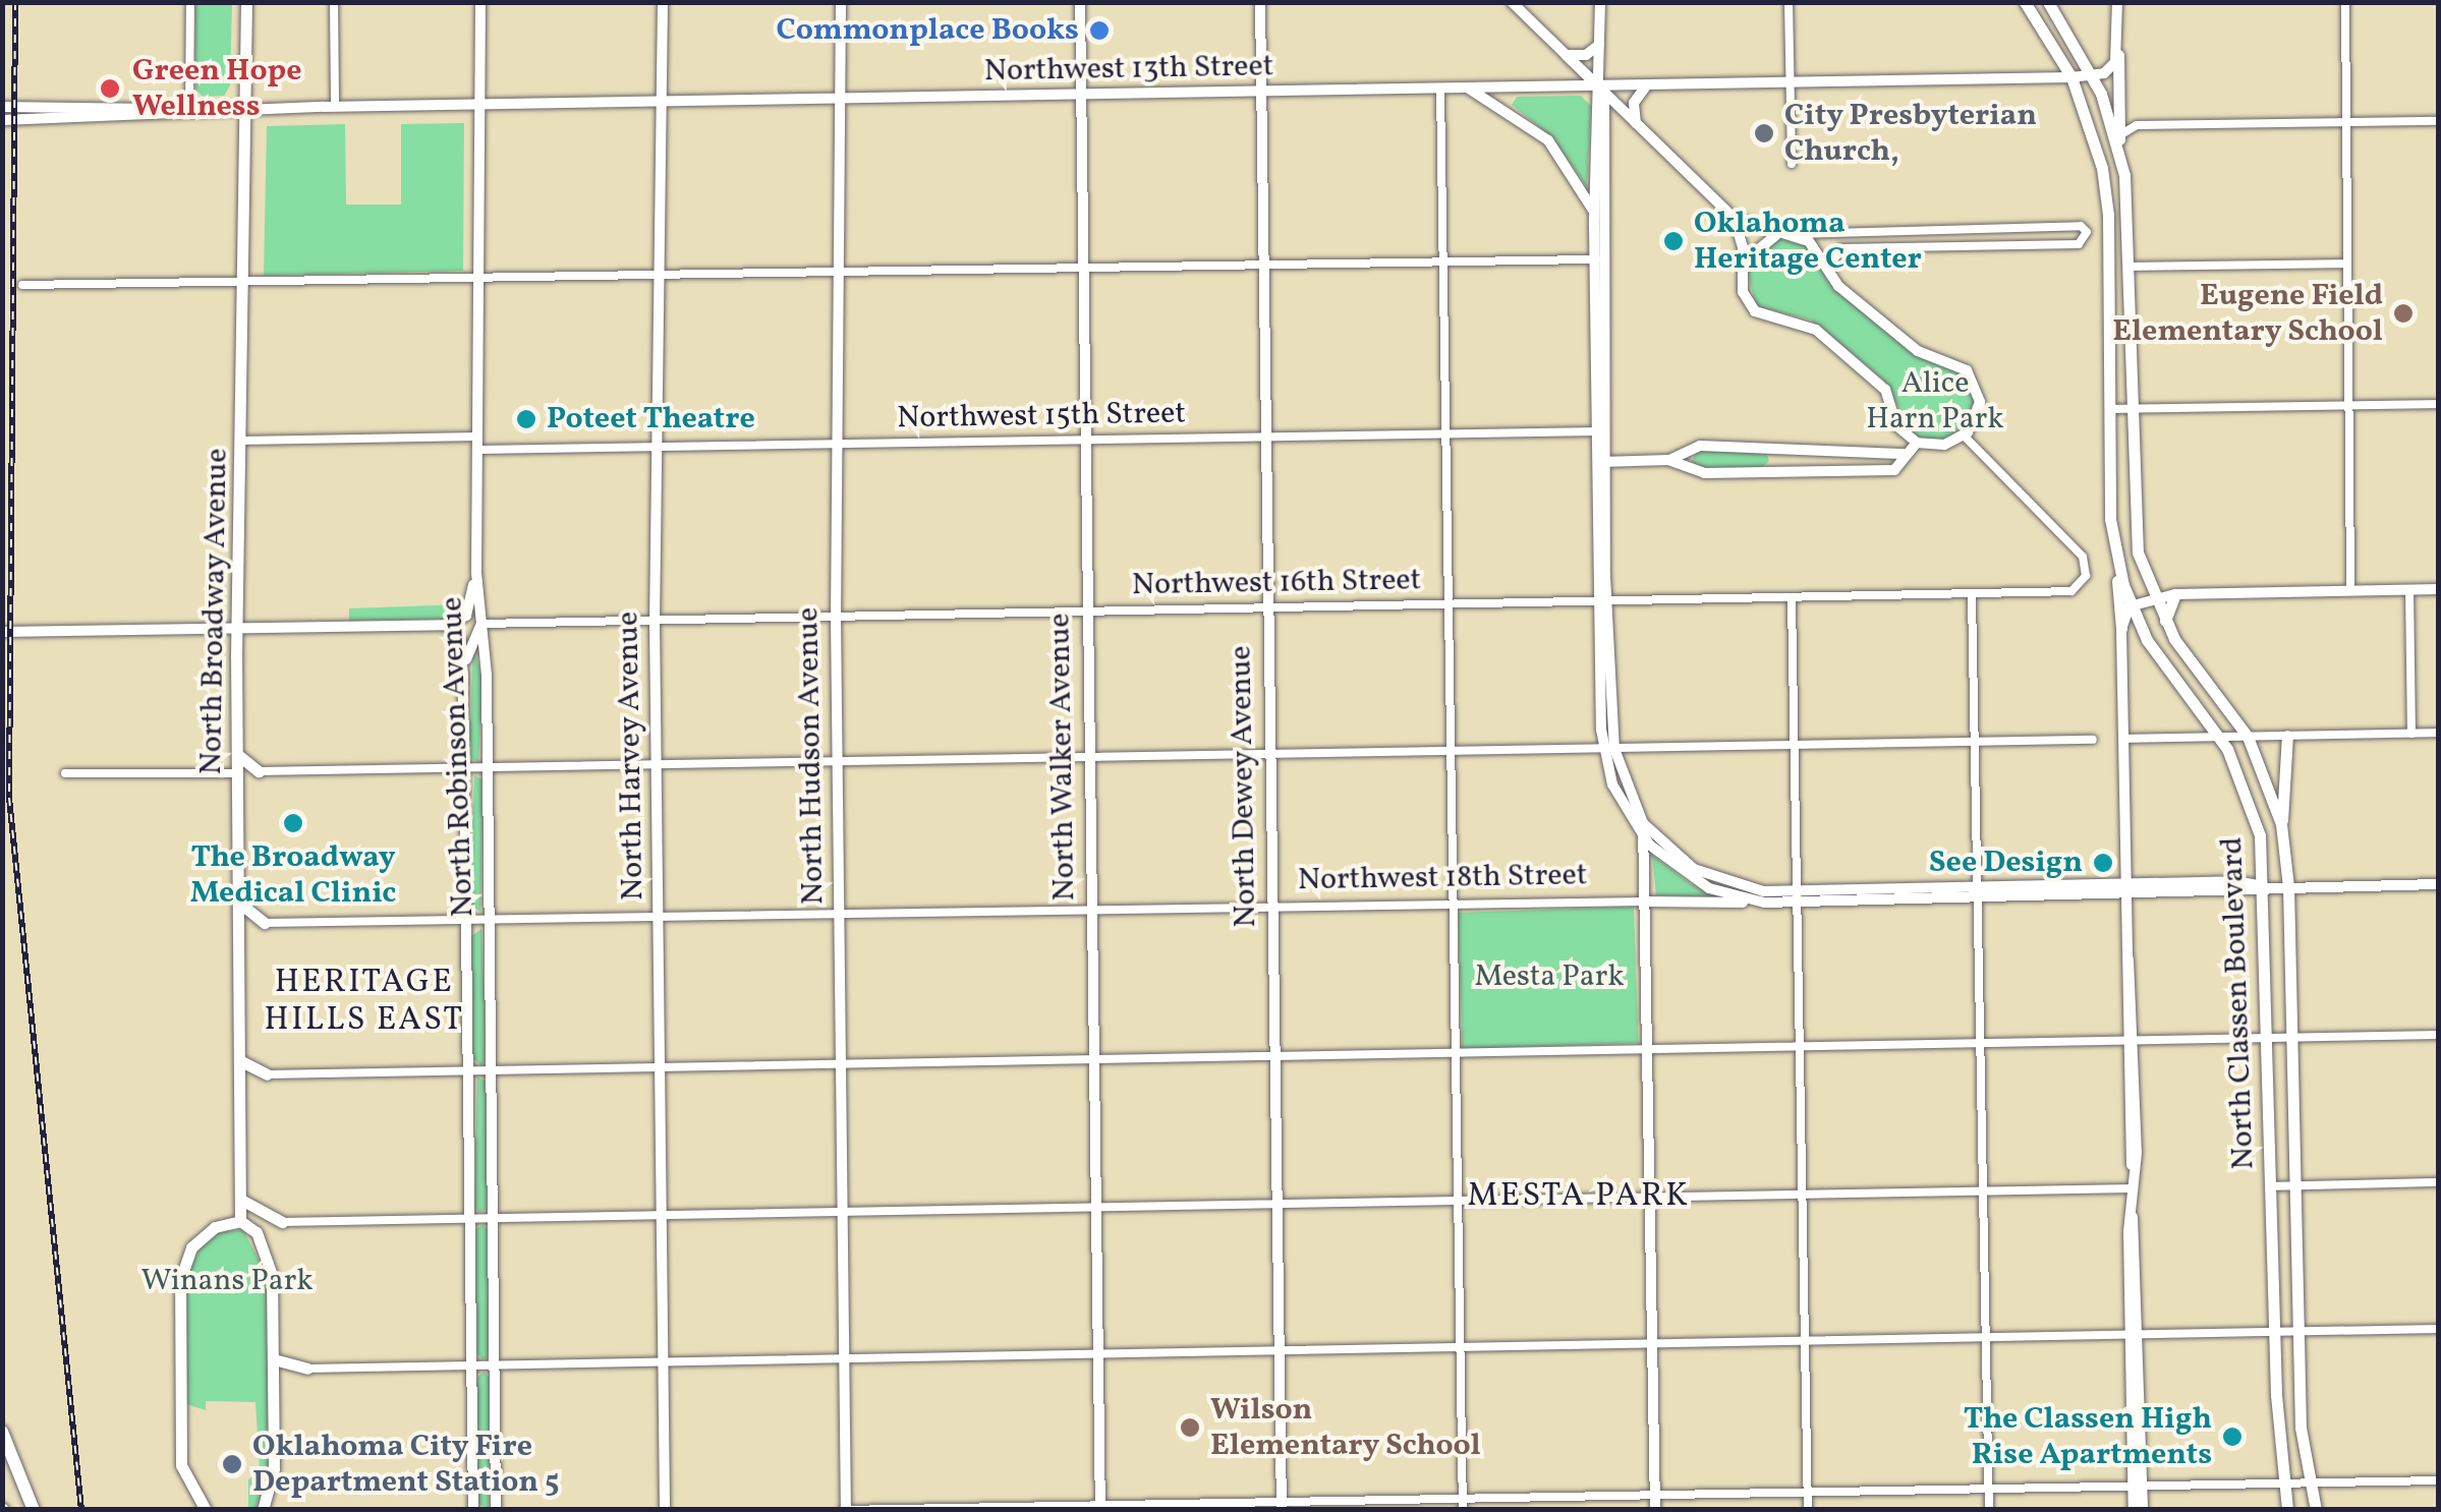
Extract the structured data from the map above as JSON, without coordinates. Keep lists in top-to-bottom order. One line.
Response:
{"streets":{"main road":["North Broadway Avenue","North Classen Boulevard"],"street":["Northwest 13th Street","Northwest 15th Street","Northwest 16th Street","North Harvey Avenue","North Hudson Avenue","North Robinson Avenue","North Walker Avenue","North Dewey Avenue","Northwest 18th Street"]},"crossings":[["Northwest 13th Street","North Broadway Avenue"],["Northwest 13th Street","North Harvey Avenue"],["Northwest 13th Street","North Hudson Avenue"],["Northwest 13th Street","North Robinson Avenue"],["Northwest 13th Street","North Walker Avenue"],["Northwest 13th Street","North Dewey Avenue"],["Northwest 13th Street","North Classen Boulevard"],["Northwest 15th Street","North Harvey Avenue"],["Northwest 15th Street","North Hudson Avenue"],["Northwest 15th Street","North Robinson Avenue"],["Northwest 15th Street","North Walker Avenue"],["Northwest 15th Street","North Dewey Avenue"],["Northwest 16th Street","North Harvey Avenue"],["Northwest 16th Street","North Hudson Avenue"],["Northwest 16th Street","North Robinson Avenue"],["Northwest 16th Street","North Walker Avenue"],["Northwest 16th Street","North Dewey Avenue"],["North Harvey Avenue","Northwest 18th Street"],["North Hudson Avenue","Northwest 18th Street"],["North Robinson Avenue","Northwest 18th Street"],["North Walker Avenue","Northwest 18th Street"],["North Dewey Avenue","Northwest 18th Street"]],"districts":["HERITAGE HILLS EAST","MESTA PARK"],"parks":["Alice Harn Park","Mesta Park","Winans Park"],"places":["Commonplace Books","Green Hope Wellness","City Presbyterian Church,","Oklahoma Heritage Center","Eugene Field Elementary School","Poteet Theatre","The Broadway Medical Clinic","See Design","Wilson Elementary School","The Classen High Rise Apartments","Oklahoma City Fire Department Station 5"]}
